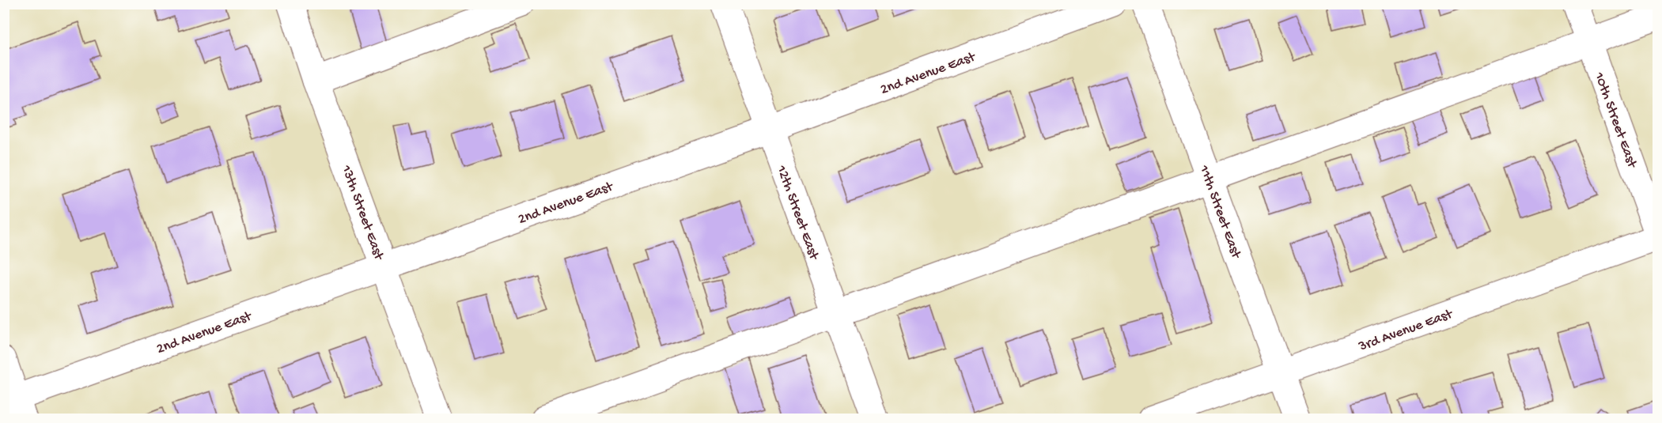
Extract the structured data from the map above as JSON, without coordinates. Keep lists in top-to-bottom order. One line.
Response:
{"streets":{"street":["2nd Avenue East","10th Street East","11th Street East","13th Street East","12th Street East","3rd Avenue East"]},"crossings":[["2nd Avenue East","13th Street East"],["2nd Avenue East","12th Street East"],["10th Street East","3rd Avenue East"],["11th Street East","3rd Avenue East"]]}
